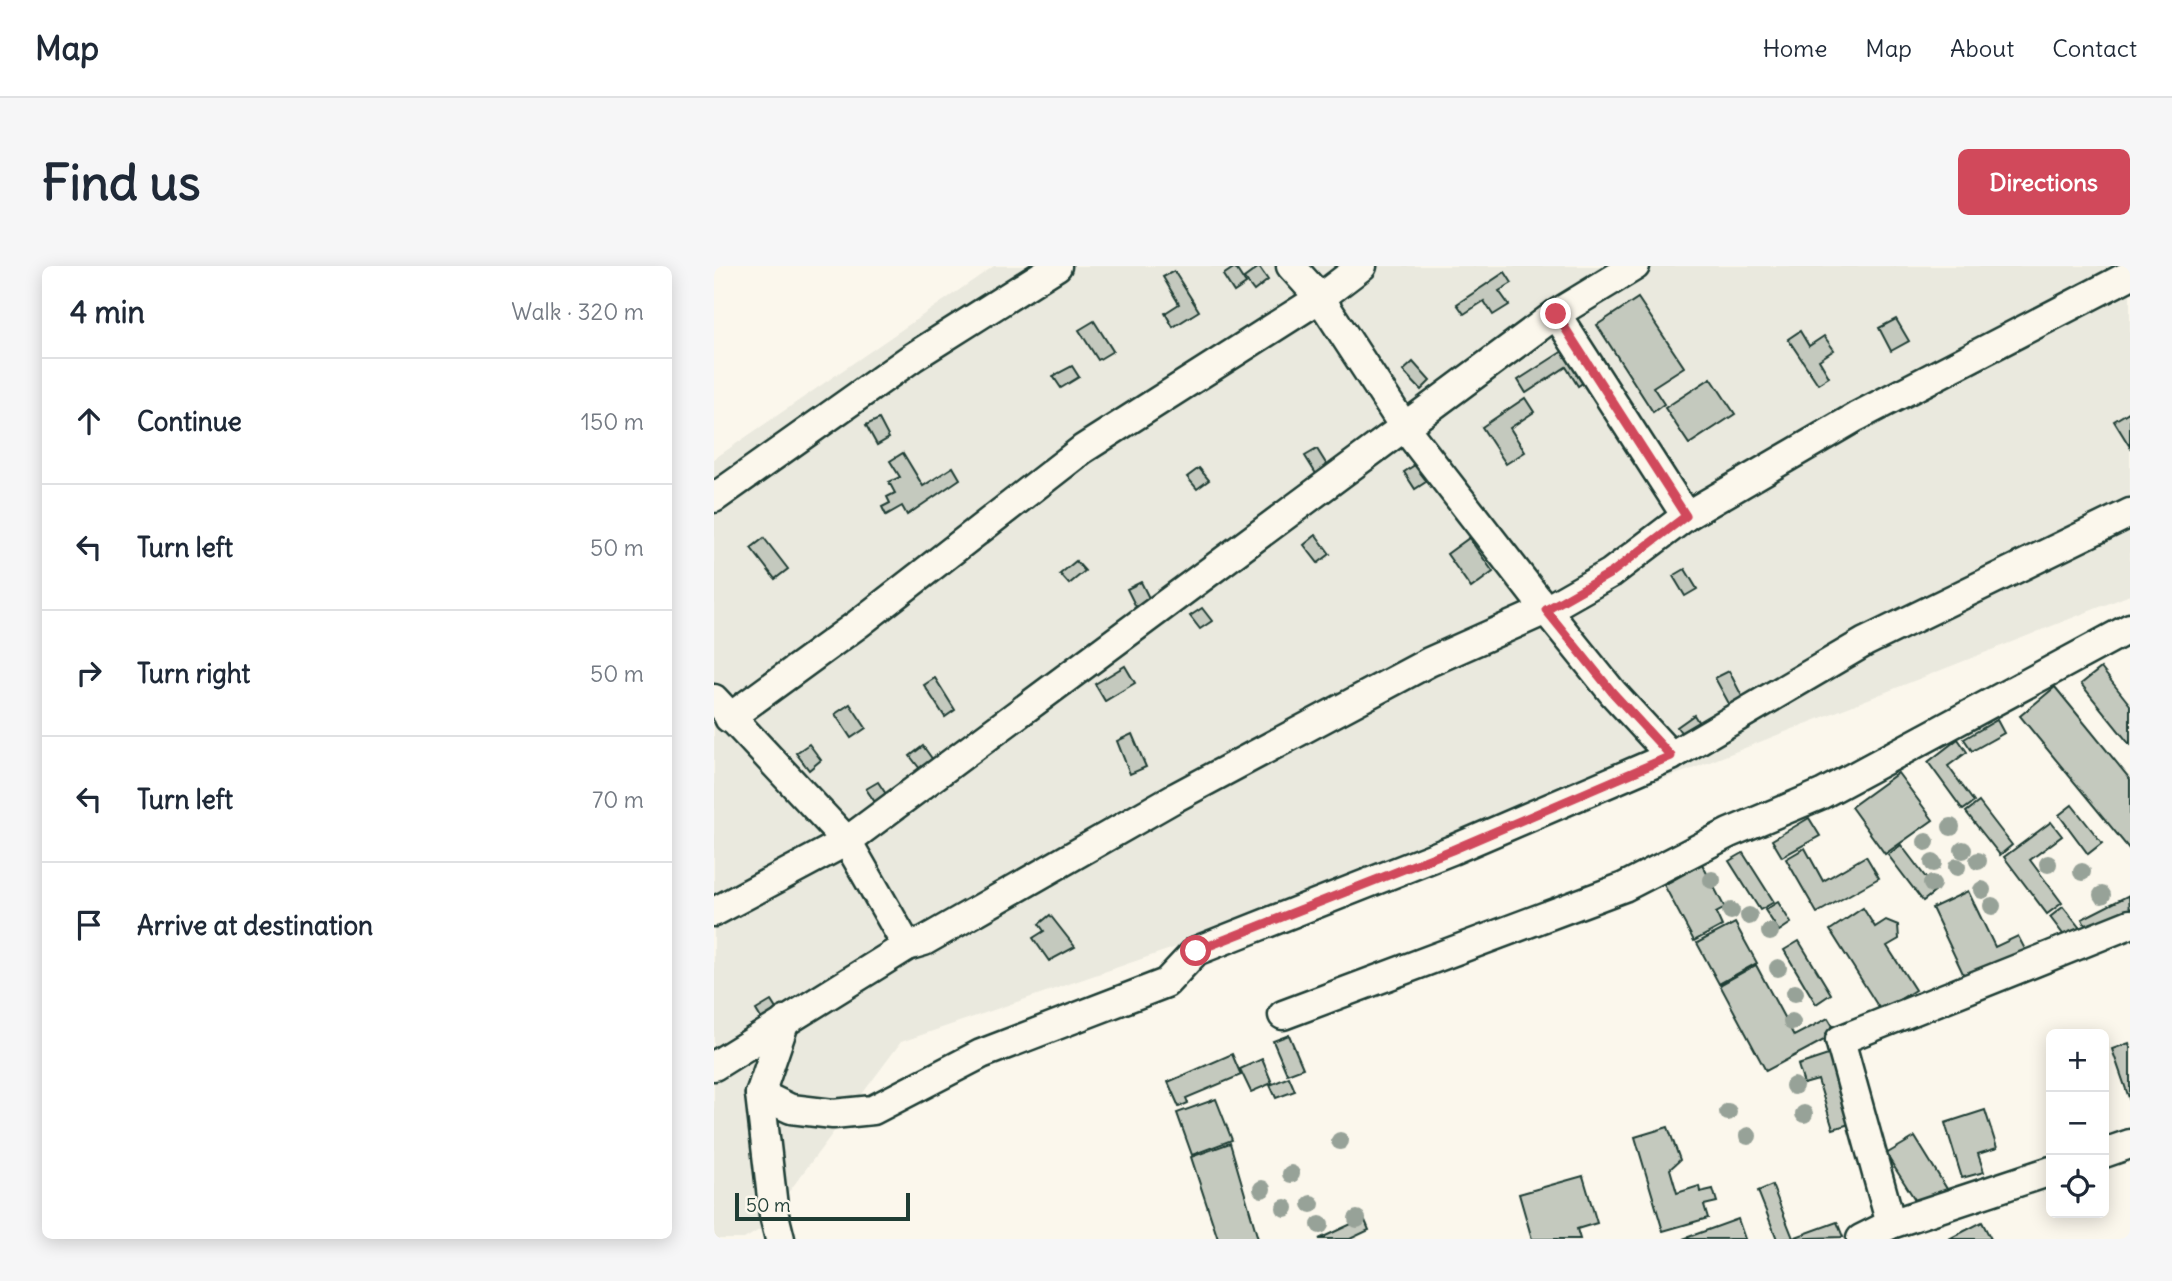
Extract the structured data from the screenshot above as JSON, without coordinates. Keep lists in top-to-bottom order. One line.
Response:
{"scale_bar":"50 m","page":{"header":"Map","nav":["Home","Map","About","Contact"],"buttons":"Directions","title":"Find us","heading":["4 min","Walk · 320 m"],"list":[["Continue","150 m"],["Turn left","50 m"],["Turn right","50 m"],["Turn left","70 m"],"Arrive at destination"],"map_buttons":["+","−"],"scale":"50 m"}}
